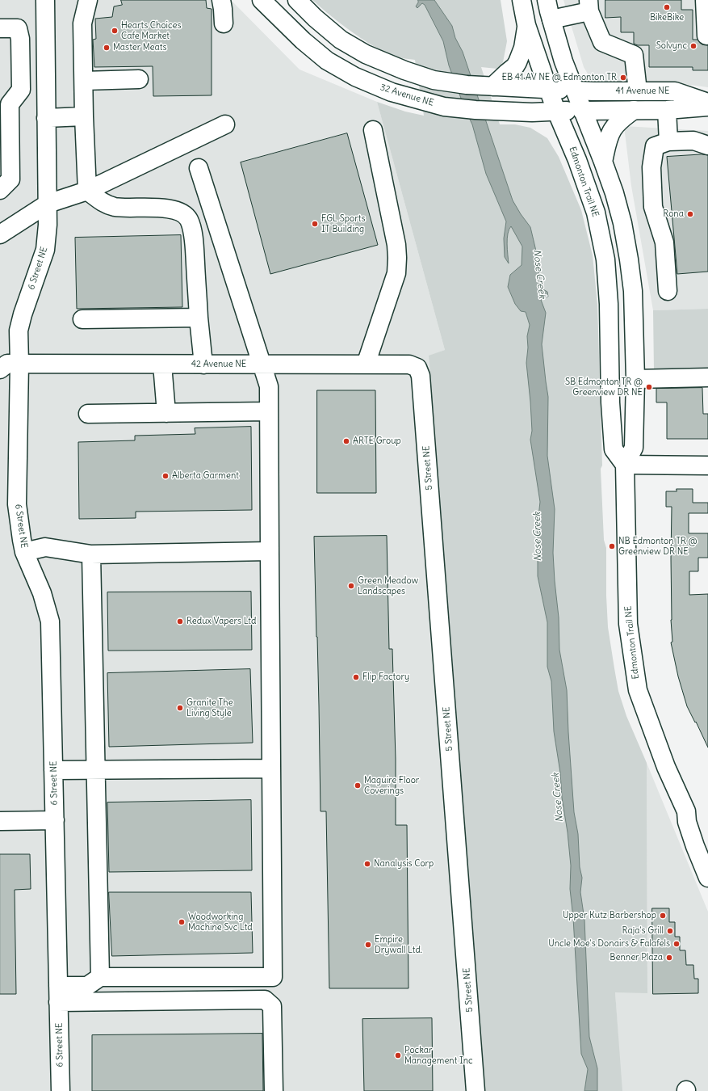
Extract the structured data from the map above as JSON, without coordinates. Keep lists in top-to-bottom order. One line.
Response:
{"streets":{"street":["41 Avenue NE","32 Avenue NE","Edmonton Trail NE","6 Street NE","42 Avenue NE","5 Street NE"]},"crossings":[["41 Avenue NE","32 Avenue NE"],["41 Avenue NE","Edmonton Trail NE"],["32 Avenue NE","Edmonton Trail NE"],["6 Street NE","42 Avenue NE"],["42 Avenue NE","5 Street NE"]],"water":["Nose Creek"],"places":["BikeBike","Hearts Choices Cafe Market","Solvync","Master Meats","EB 41 AV NE @ Edmonton TR","Rona","FGL Sports IT Building","SB Edmonton TR @ Greenview DR NE","ARTE Group","Alberta Garment","NB Edmonton TR @ Greenview DR NE","Green Meadow Landscapes","Redux Vapers Ltd","Flip Factory","Granite The Living Style","Maguire Floor Coverings","Nanalysis Corp","Upper Kutz Barbershop","Woodworking Machine Svc Ltd","Raja's Grill","Uncle Moe's Donairs & Falafels","Empire Drywall Ltd.","Benner Plaza","Pockar Management Inc"]}
